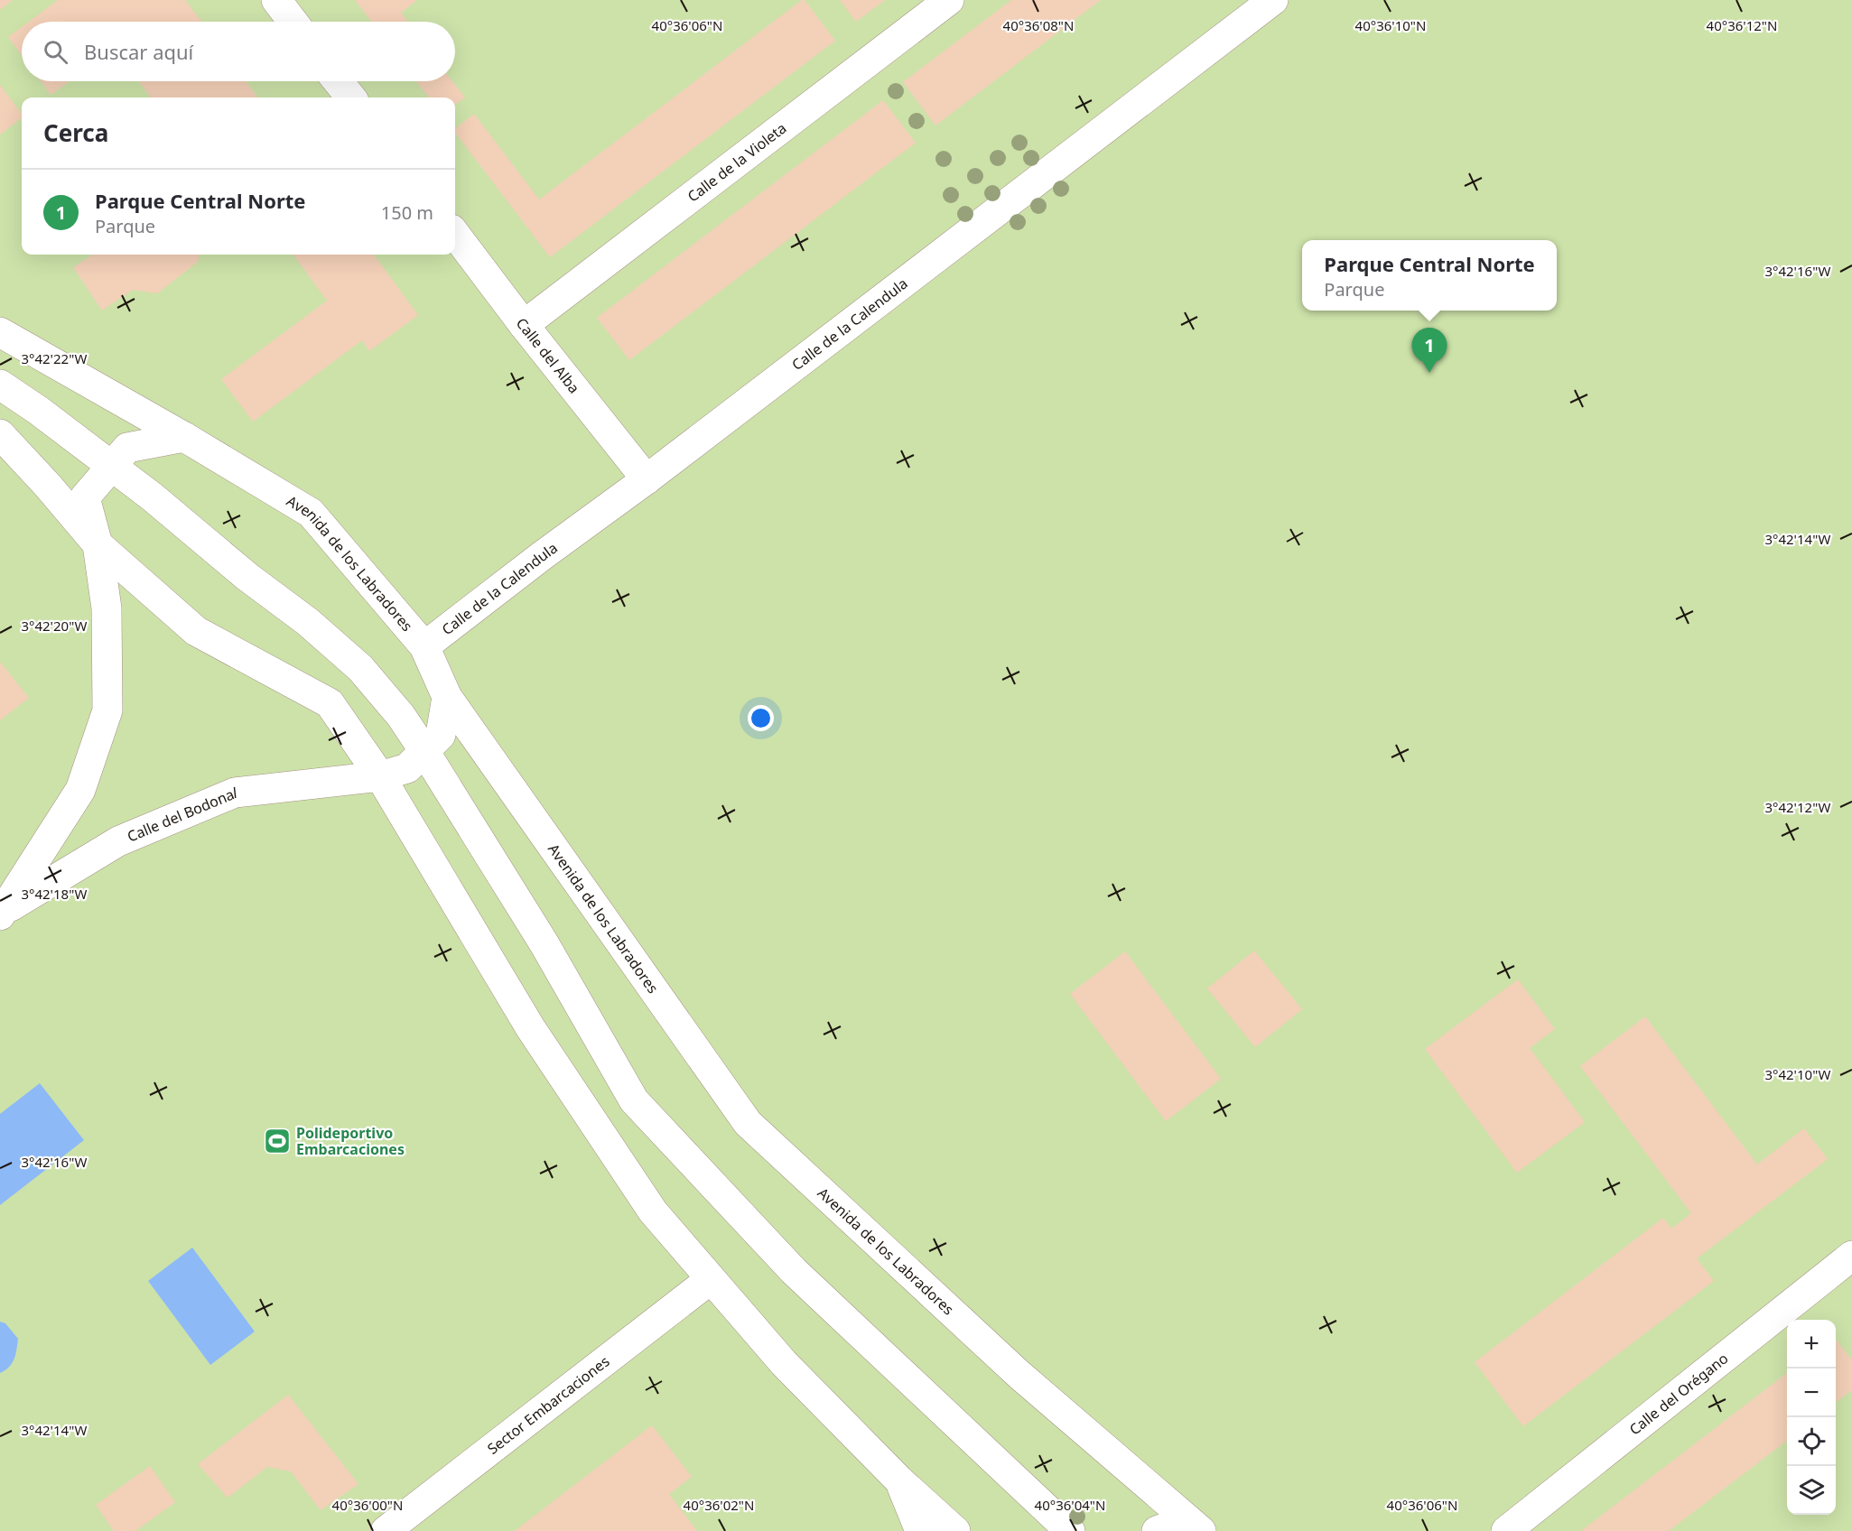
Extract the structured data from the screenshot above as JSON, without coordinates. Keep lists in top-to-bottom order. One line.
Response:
{"streets":{"street":["Calle de la Violeta","Calle de la Calendula","Calle del Alba","Avenida de los Labradores","Calle del Bodonal","Calle del Orégano","Sector Embarcaciones"]},"crossings":[["Calle de la Violeta","Calle del Alba"],["Calle de la Calendula","Calle del Alba"],["Calle de la Calendula","Avenida de los Labradores"],["Avenida de los Labradores","Calle del Bodonal"]],"places":{"sports":["Polideportivo Embarcaciones"]},"page":{"search":"Buscar aquí","heading":"Cerca","list":[{"mark":"1","name":"Parque Central Norte","note":"Parque","value":"150 m"}],"popup":["Parque Central Norte","Parque"],"pins":"1","map_buttons":["+","−"]},"coordinates":["40°36'12\"N","40°36'06\"N","40°36'08\"N","40°36'10\"N","3°42'16\"W","3°42'22\"W","3°42'14\"W","3°42'20\"W","3°42'12\"W","3°42'18\"W","3°42'10\"W","40°36'00\"N","40°36'02\"N","40°36'04\"N"]}
